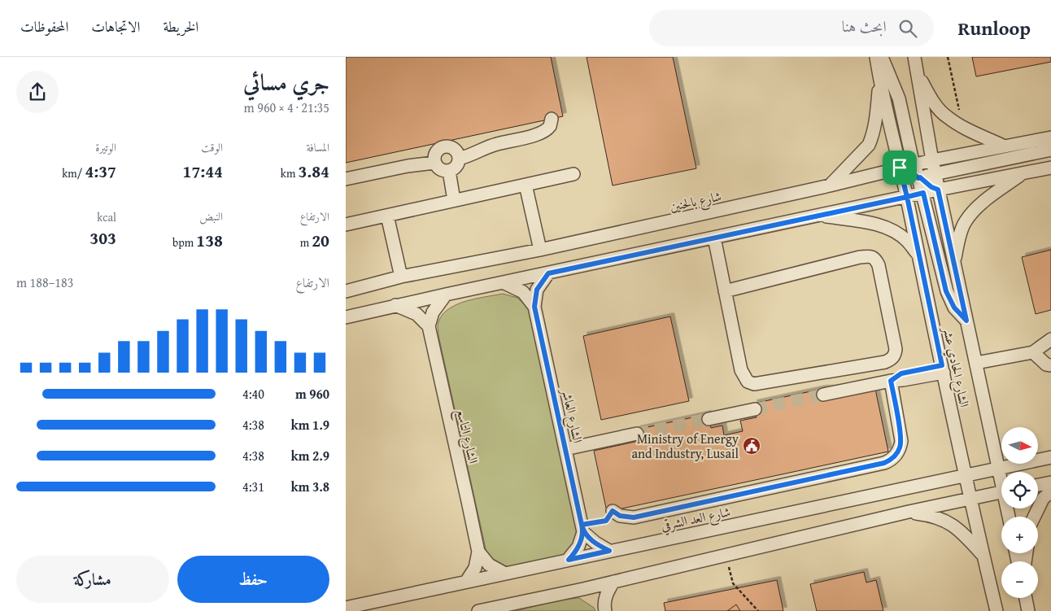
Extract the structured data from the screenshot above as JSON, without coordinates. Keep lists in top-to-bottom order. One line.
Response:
{"streets":{"street":["شارع بالحنين","الشارع الحادي عشر","الشارع العاشر","الشارع التاسع","شارع العد الشرقي"]},"crossings":[["شارع بالحنين","الشارع الحادي عشر"],["الشارع الحادي عشر","شارع العد الشرقي"],["الشارع التاسع","شارع العد الشرقي"]],"places":{"public building":["Ministry of Energy and Industry, Lusail"]},"north":"right","page":{"header":"Runloop","search":"ابحث هنا","nav":["الخريطة","الاتجاهات","المحفوظات"],"heading":["جري مسائي","21:35 · 4 × 960 m"],"stats":[["المسافة","3.84 km"],["الوقت","17:44"],["الوتيرة","4:37 /km"],["الارتفاع","20 m"],["النبض","138 bpm"],["kcal","303"]],"chart":["الارتفاع","183–188 m"],"list":[{"name":"960 m","note":"4:40"},{"name":"1.9 km","note":"4:38"},{"name":"2.9 km","note":"4:38"},{"name":"3.8 km","note":"4:31"}],"map_buttons":["+","−"],"buttons":["حفظ","مشاركة"]}}
